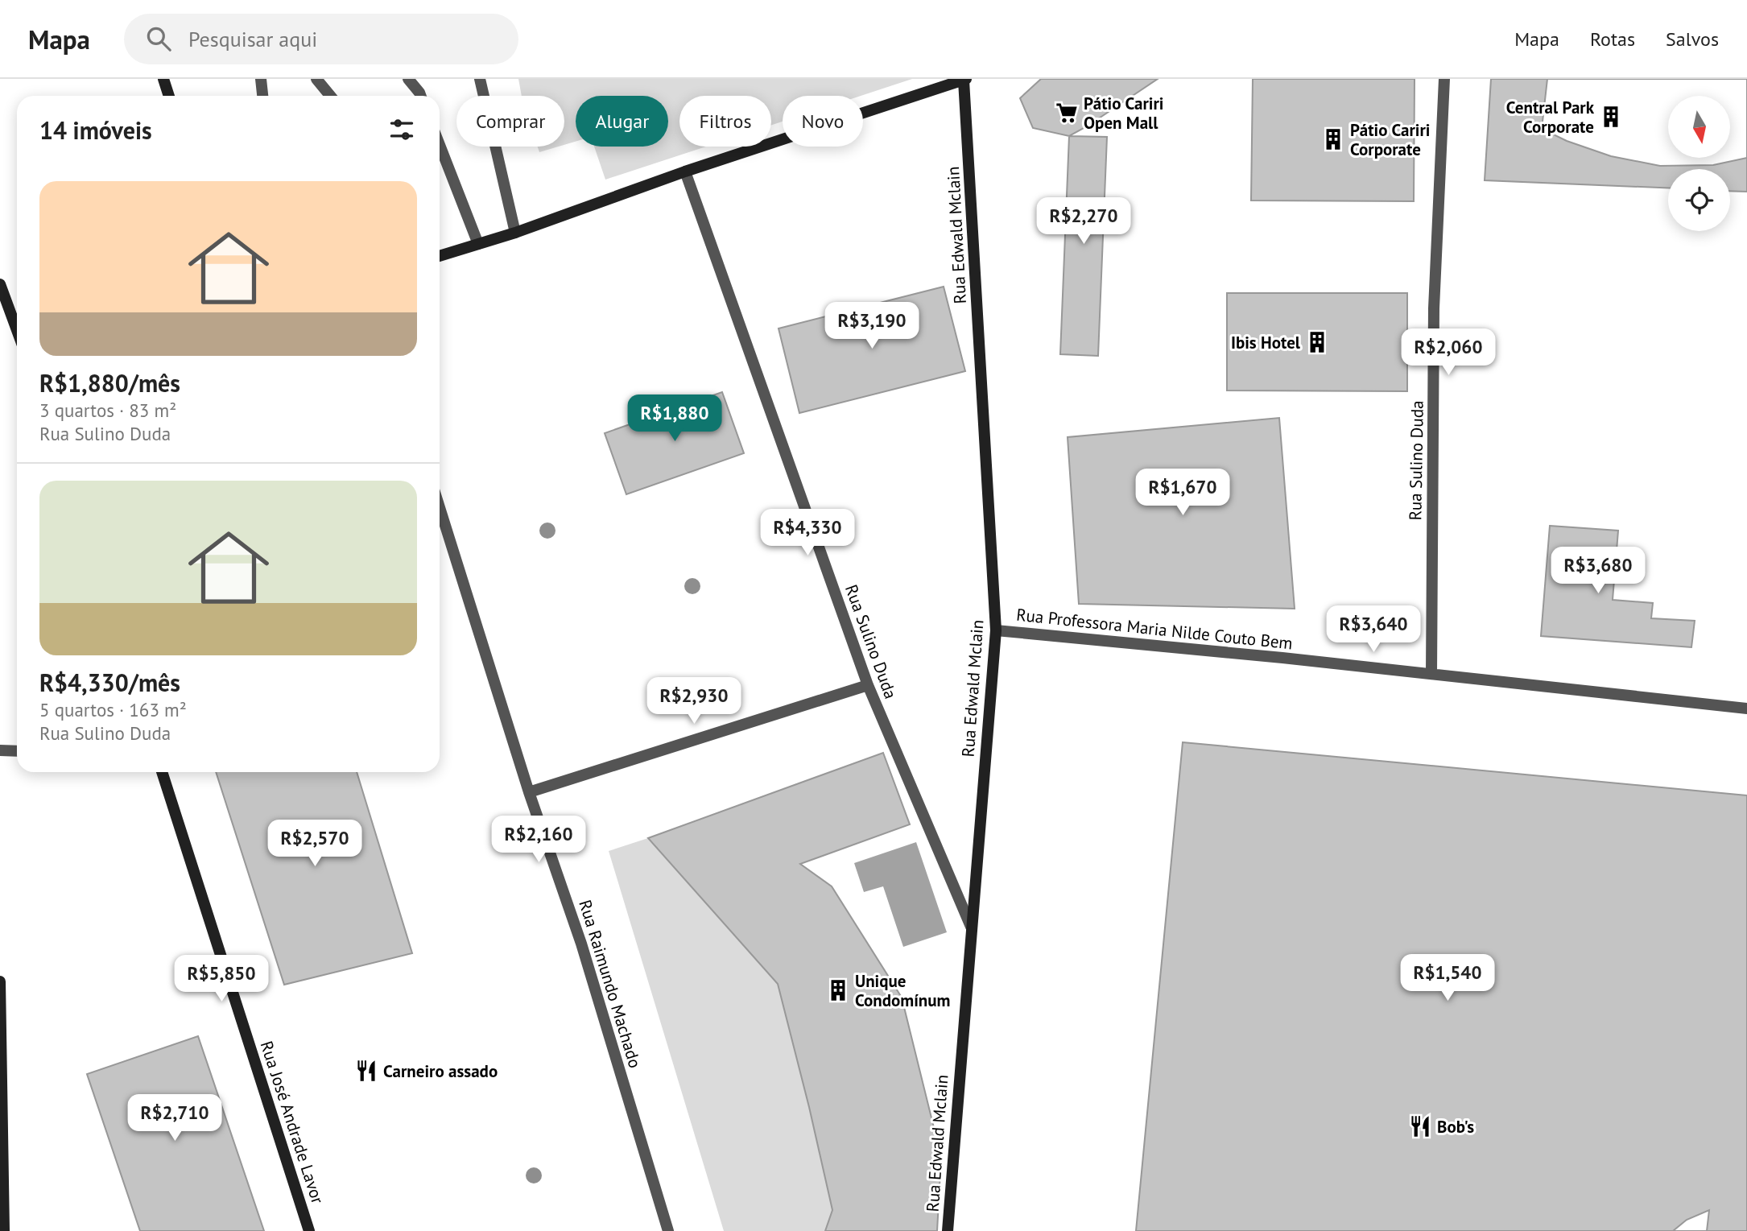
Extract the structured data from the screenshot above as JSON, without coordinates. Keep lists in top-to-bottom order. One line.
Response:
{"streets":{"street":["Rua Edwald Mclain","Rua Sulino Duda","Rua Professora Maria Nilde Couto Bem","Rua Raimundo Machado","Rua José Andrade Lavor"]},"crossings":[["Rua Edwald Mclain","Rua Sulino Duda"],["Rua Edwald Mclain","Rua Professora Maria Nilde Couto Bem"],["Rua Sulino Duda","Rua Professora Maria Nilde Couto Bem"]],"places":{"supermarket":["Pátio Cariri Open Mall"],"building":["Central Park Corporate","Pátio Cariri Corporate","Ibis Hotel","Unique Condomínum"],"restaurant":["Carneiro assado","Bob's"]},"north":"bottom","page":{"header":"Mapa","search":"Pesquisar aqui","nav":["Mapa","Rotas","Salvos"],"chip":["Comprar","Alugar","Filtros","Novo"],"heading":"14 imóveis","list":[{"name":"R$1,880/mês","note":"3 quartos · 83 m² · Rua Sulino Duda"},{"name":"R$4,330/mês","note":"5 quartos · 163 m² · Rua Sulino Duda"}],"price":["R$2,270","R$3,190","R$2,060","R$1,880","R$1,670","R$4,330","R$3,680","R$3,640","R$2,930","R$2,160","R$2,570","R$1,540","R$5,850","R$2,710"]}}
